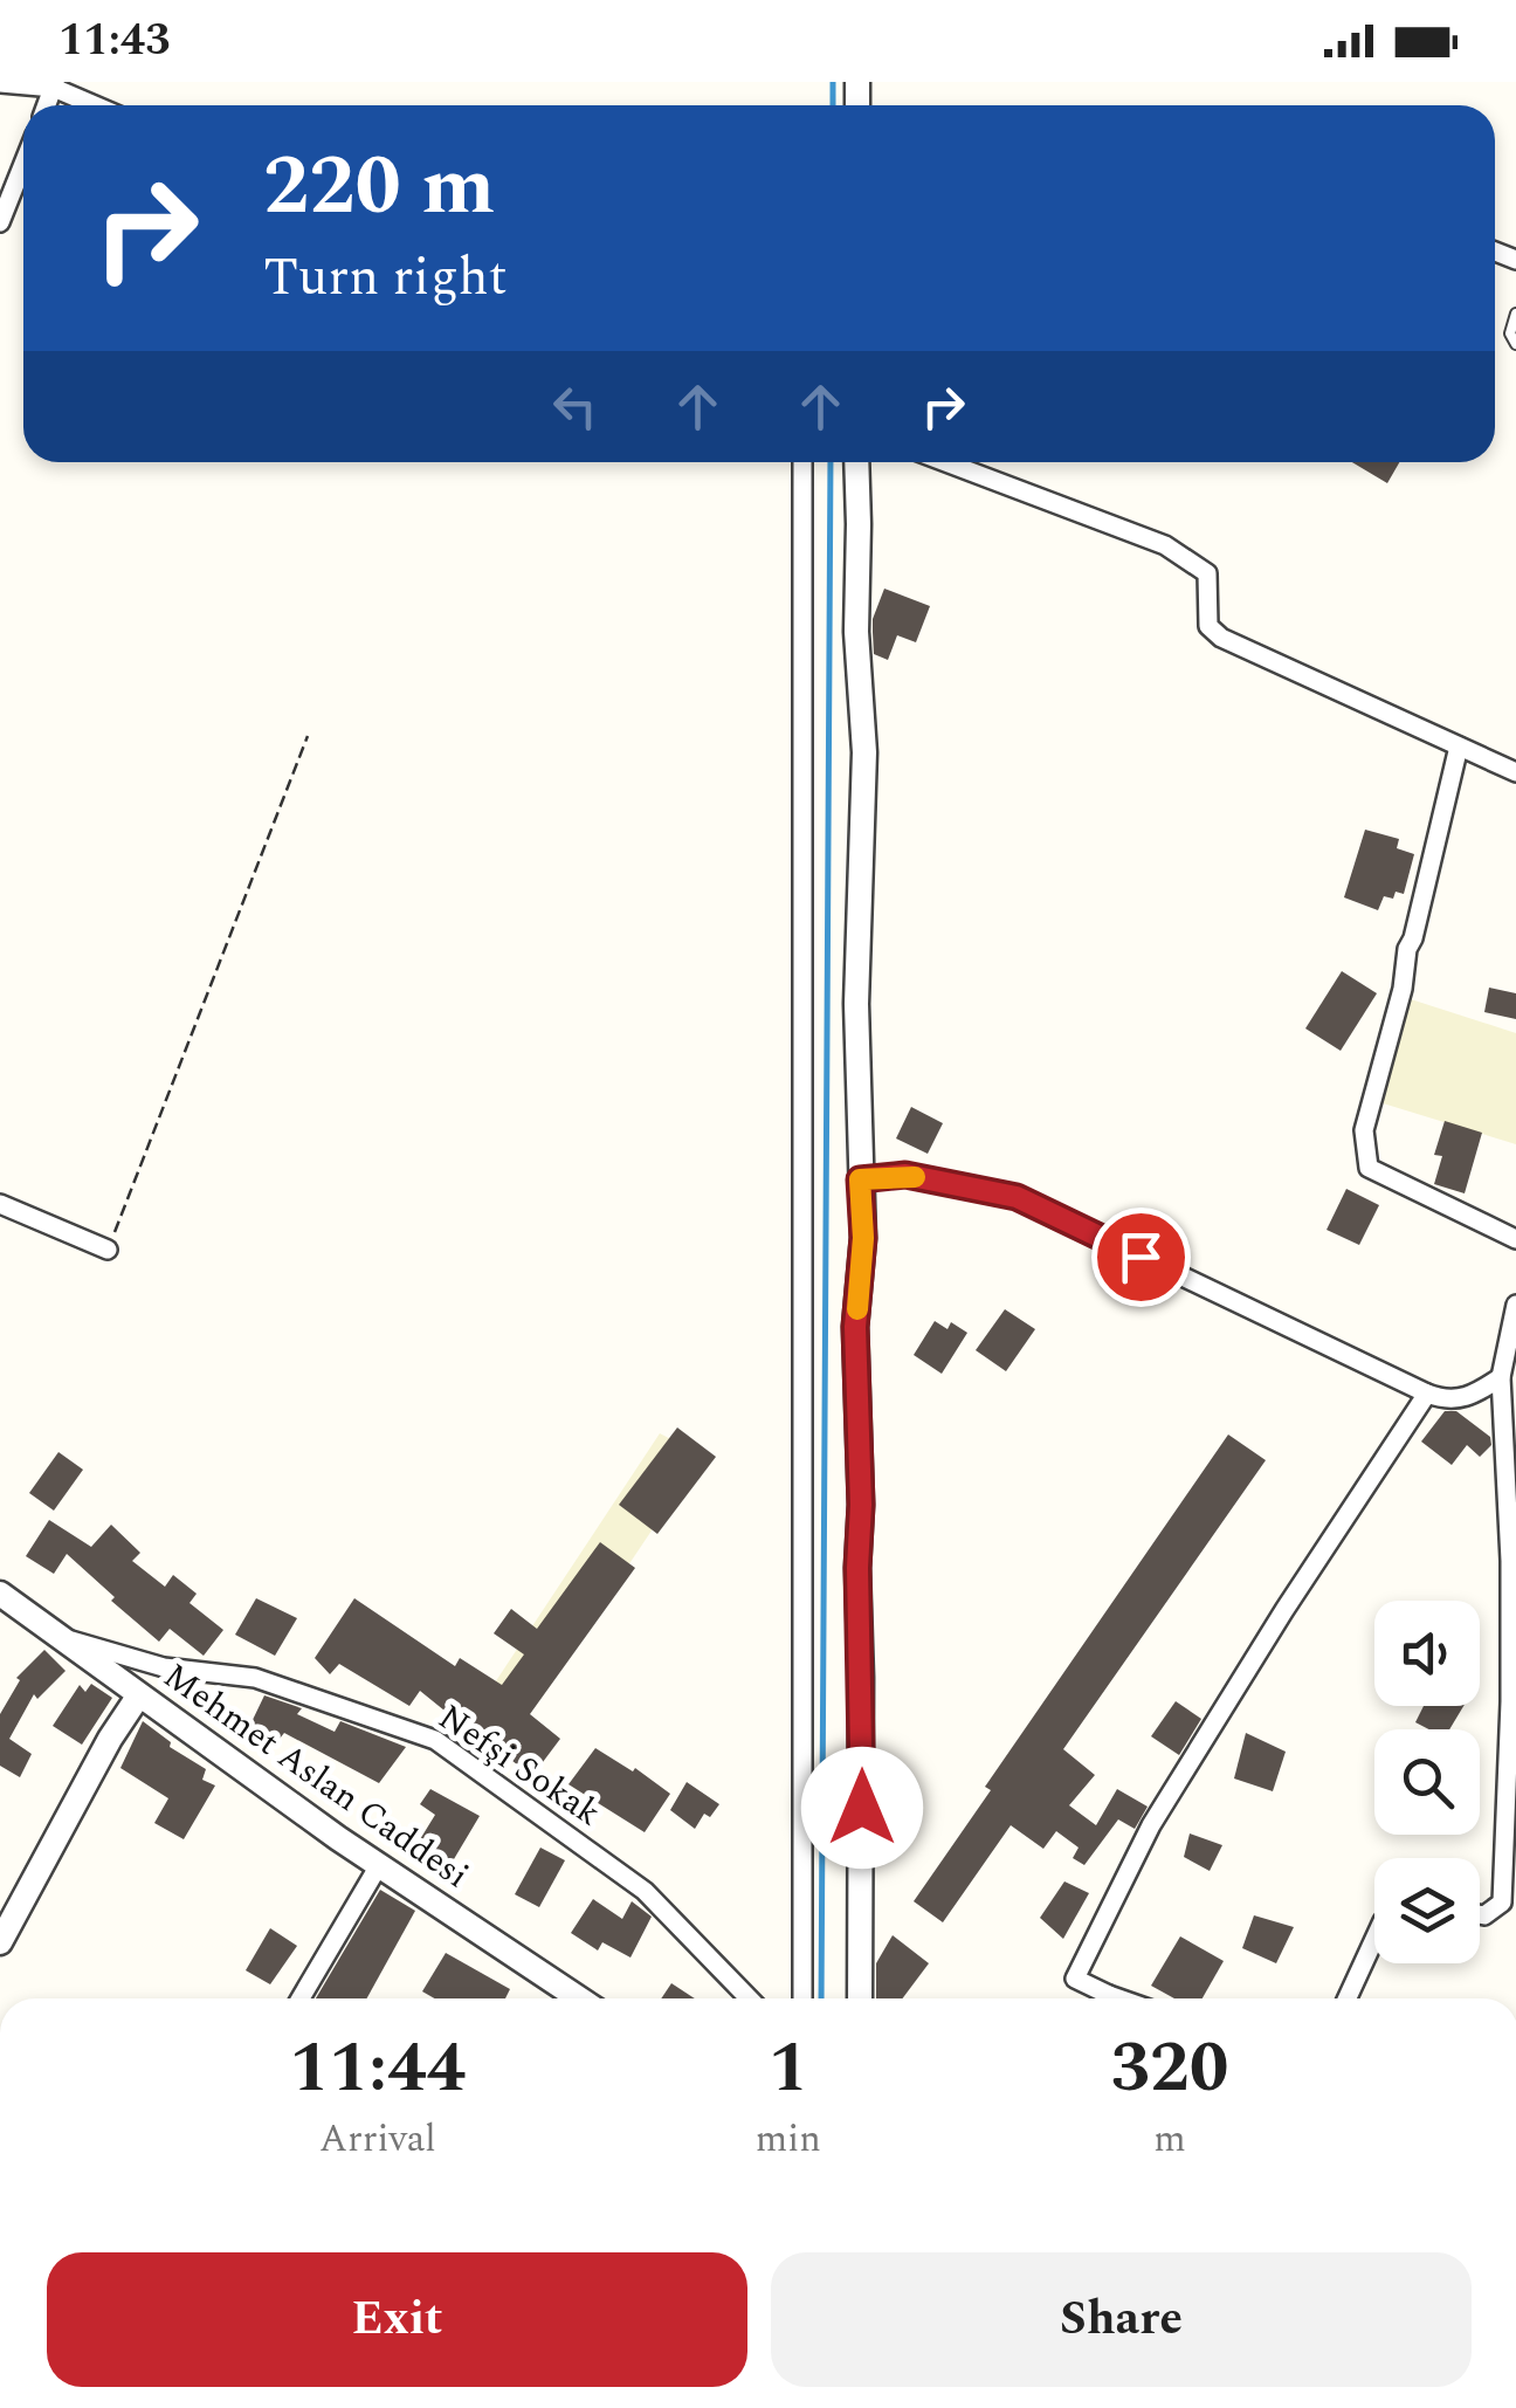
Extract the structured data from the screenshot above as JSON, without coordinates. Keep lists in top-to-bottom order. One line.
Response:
{"streets":{"street":["Nefşi Sokak","Mehmet Aslan Caddesi"]},"crossings":[["Nefşi Sokak","Mehmet Aslan Caddesi"]],"page":{"status":"11:43","turn":["220 m","Turn right"],"eta":["11:44","Arrival","1","min","320","m"],"buttons":["Exit","Share"]}}
